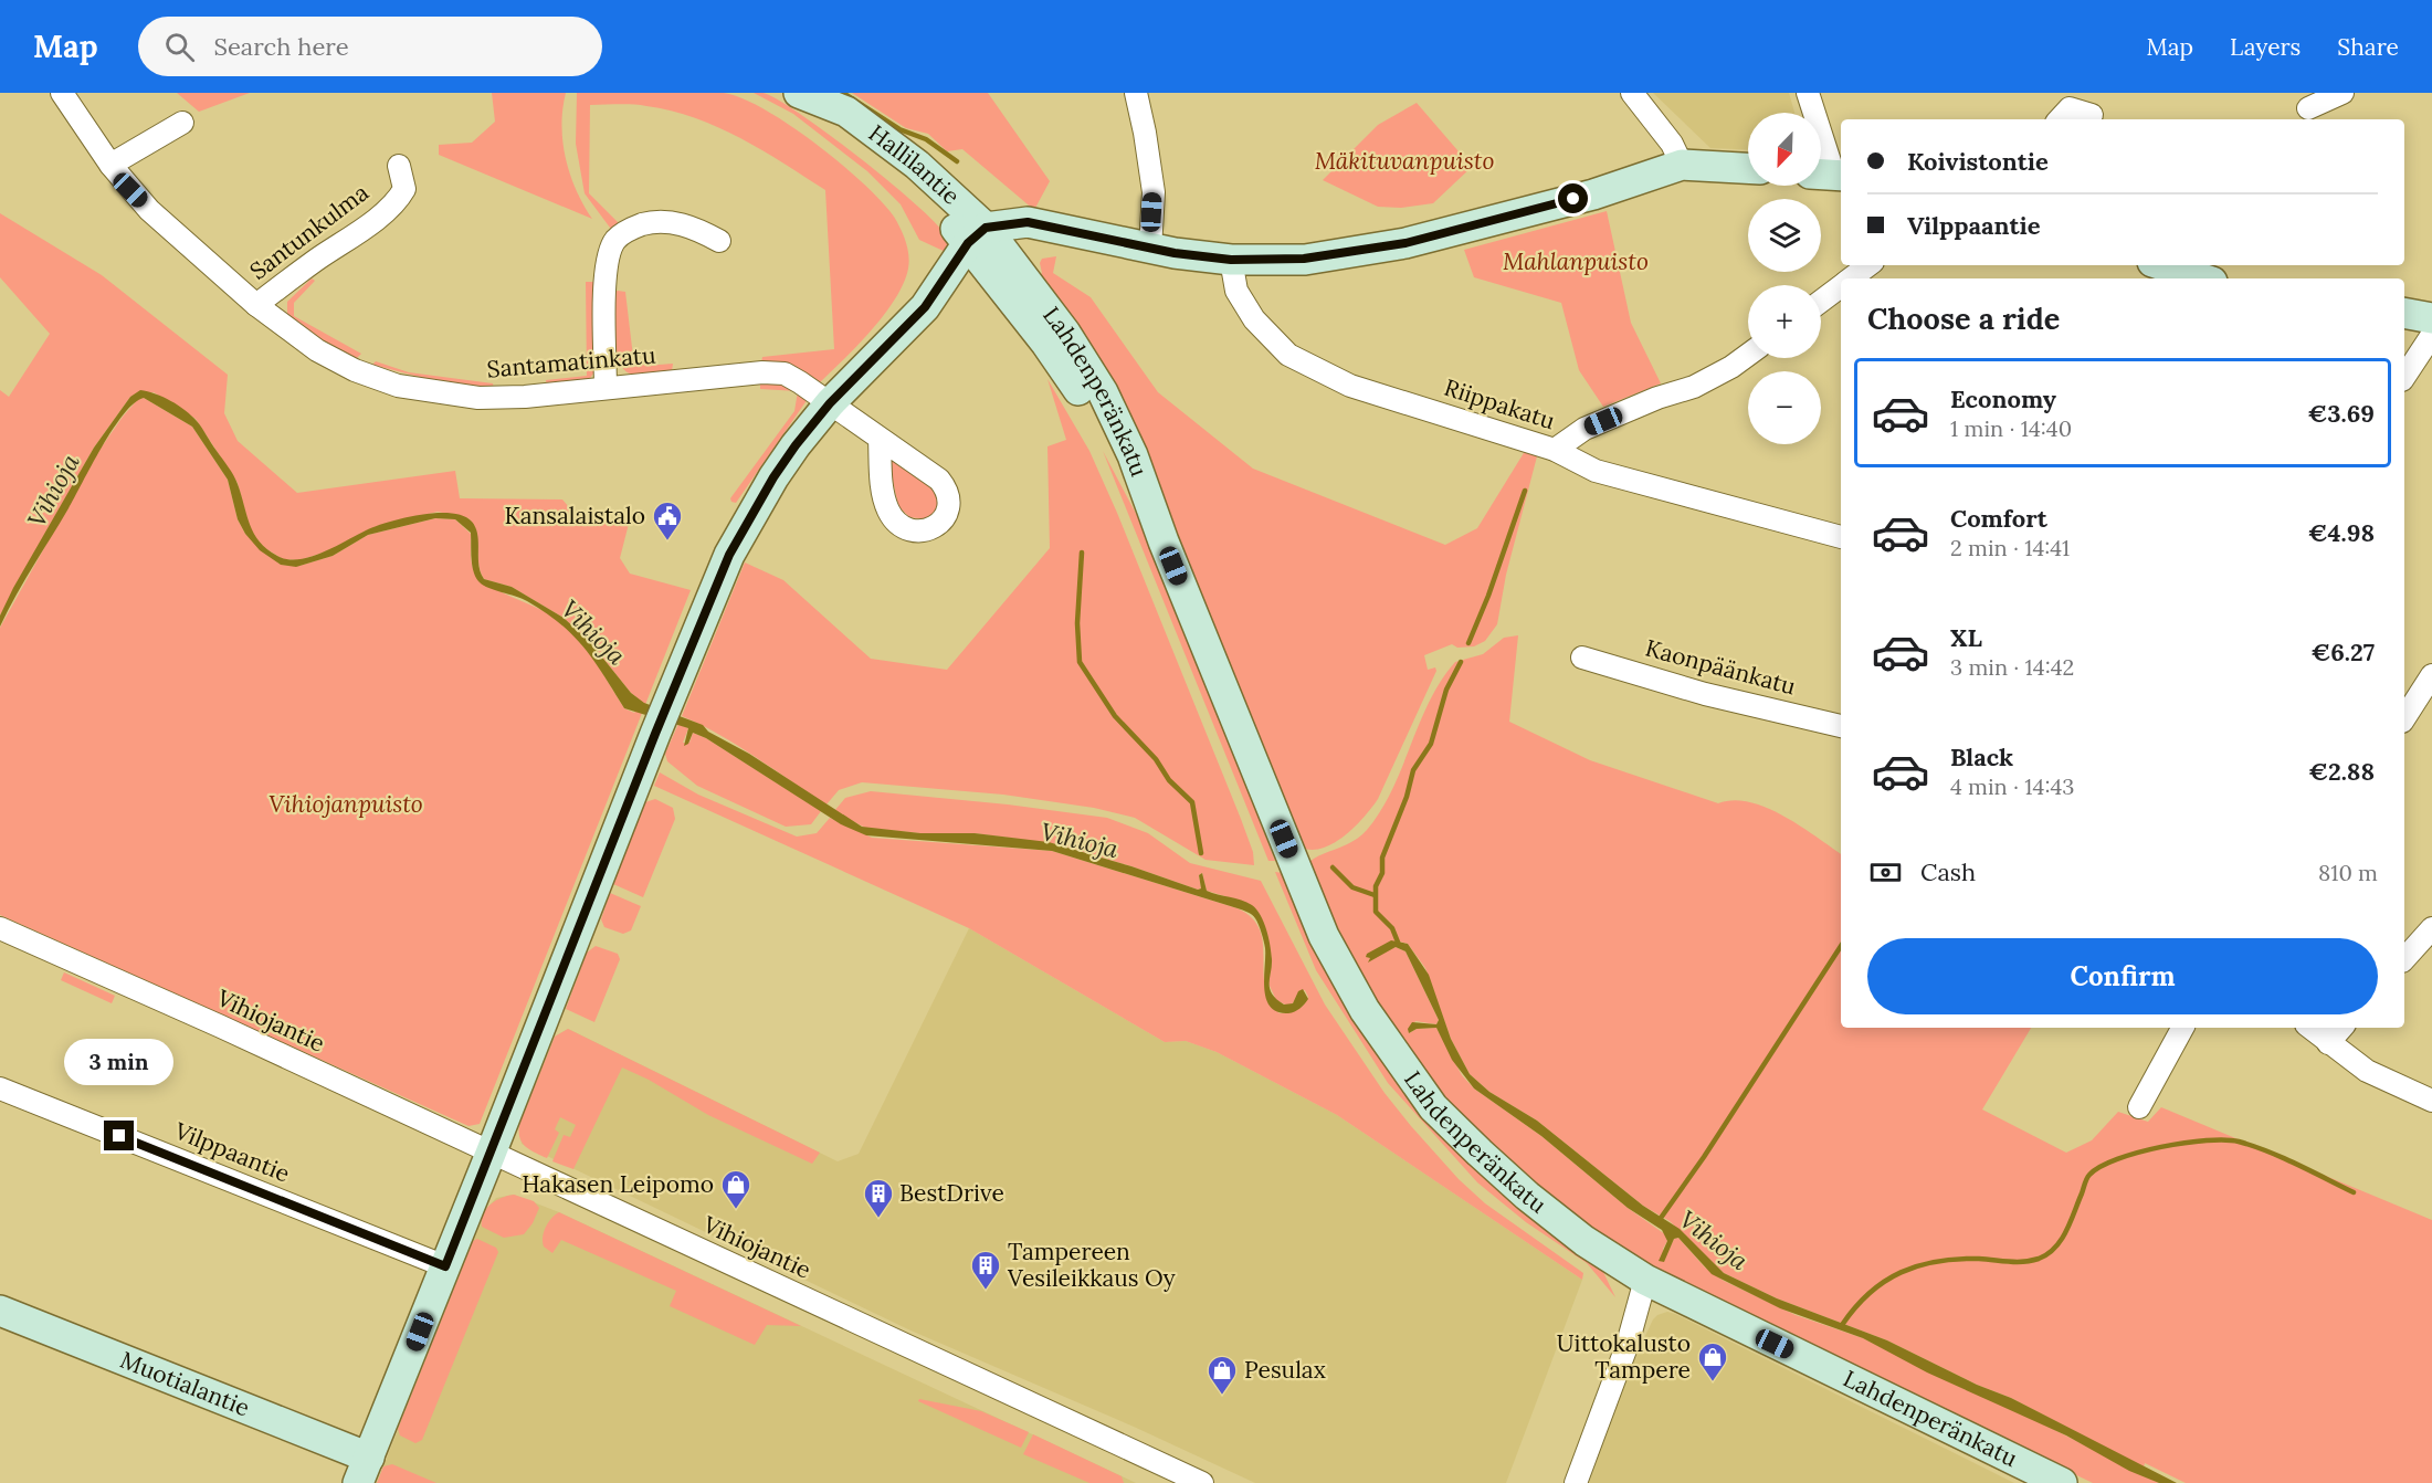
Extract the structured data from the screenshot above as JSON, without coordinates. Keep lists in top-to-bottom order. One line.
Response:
{"streets":{"main road":["Hallilantie","Lahdenperänkatu","Muotialantie"],"street":["Santunkulma","Santamatinkatu","Riippakatu","Kaonpäänkatu","Vihiojantie","Vilppaantie"]},"crossings":[["Hallilantie","Lahdenperänkatu"],["Santunkulma","Santamatinkatu"]],"water":["Vihioja"],"parks":["Mäkituvanpuisto","Mahlanpuisto","Vihiojanpuisto"],"places":{"public building":["Kansalaistalo"],"shop":["Hakasen Leipomo","Uittokalusto Tampere","Pesulax"],"building":["BestDrive","Tampereen Vesileikkaus Oy"]},"north":"bottom left","page":{"header":"Map","search":"Search here","nav":["Map","Layers","Share"],"map_buttons":["+","−"],"banner":["Koivistontie","Vilppaantie"],"heading":"Choose a ride","list":[{"name":"Economy","note":"1 min · 14:40","value":"€3.69"},{"name":"Comfort","note":"2 min · 14:41","value":"€4.98"},{"name":"XL","note":"3 min · 14:42","value":"€6.27"},{"name":"Black","note":"4 min · 14:43","value":"€2.88"}],"pay":["Cash","810 m"],"buttons":"Confirm","bubble":"3 min"}}
